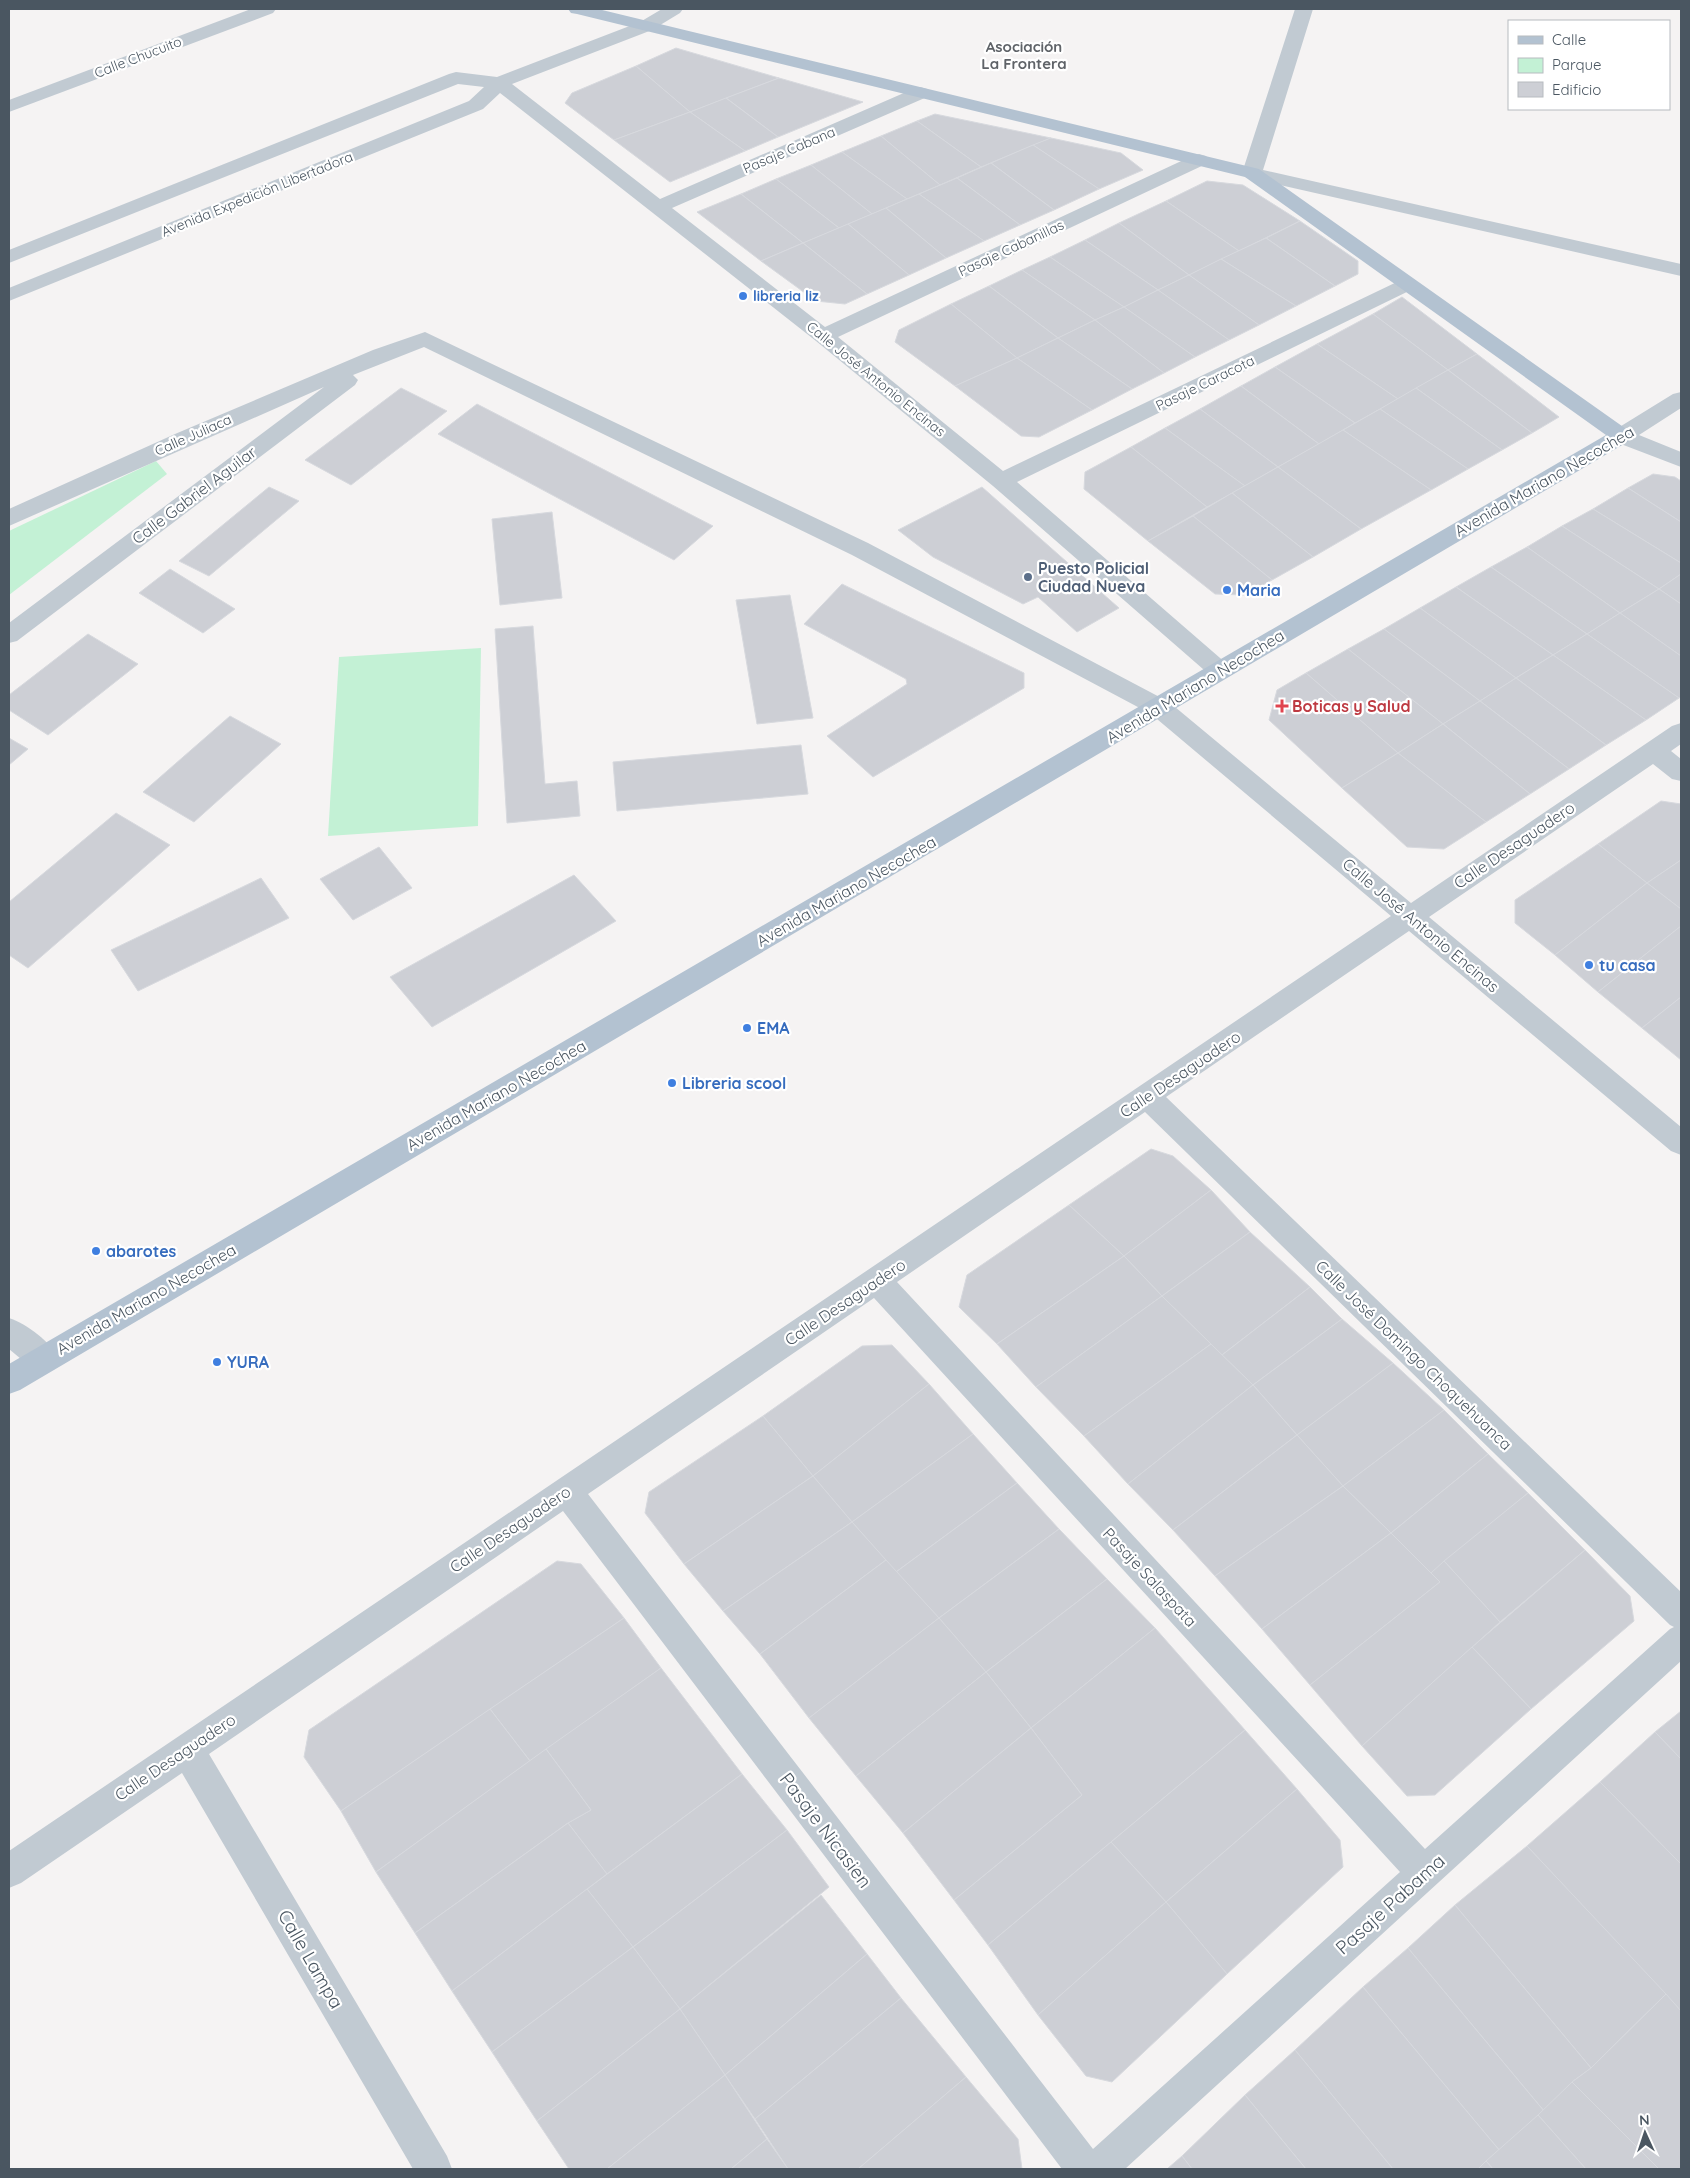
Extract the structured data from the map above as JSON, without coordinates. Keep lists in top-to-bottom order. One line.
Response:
{"streets":{"main road":["Avenida Mariano Necochea"],"street":["Calle Chucuito","Pasaje Cabana","Avenida Expedición Libertadora","Pasaje Cabanillas","Calle José Antonio Encinas","Pasaje Caracota","Calle Juliaca","Calle Gabriel Aguilar","Calle Desaguadero","Calle José Domingo Choquehuanca","Pasaje Salaspata","Pasaje Nicasien","Pasaje Pabama","Calle Lampa"]},"crossings":[["Pasaje Cabana","Calle José Antonio Encinas"],["Avenida Expedición Libertadora","Calle José Antonio Encinas"],["Pasaje Cabanillas","Calle José Antonio Encinas"],["Calle José Antonio Encinas","Pasaje Caracota"],["Calle José Antonio Encinas","Calle Juliaca"],["Calle José Antonio Encinas","Avenida Mariano Necochea"],["Calle José Antonio Encinas","Calle Gabriel Aguilar"],["Calle José Antonio Encinas","Calle Desaguadero"],["Calle Juliaca","Calle Gabriel Aguilar"],["Calle Desaguadero","Calle José Domingo Choquehuanca"],["Calle Desaguadero","Pasaje Salaspata"],["Calle Desaguadero","Pasaje Nicasien"],["Calle Desaguadero","Calle Lampa"],["Pasaje Salaspata","Pasaje Pabama"]],"districts":["Asociación La Frontera"],"places":{"other":["libreria liz","Puesto Policial Ciudad Nueva","Maria","tu casa","EMA","Libreria scool","abarotes","YURA"],"health":["Boticas y Salud"]},"legend":["Calle","Parque","Edificio"],"north":"top"}
